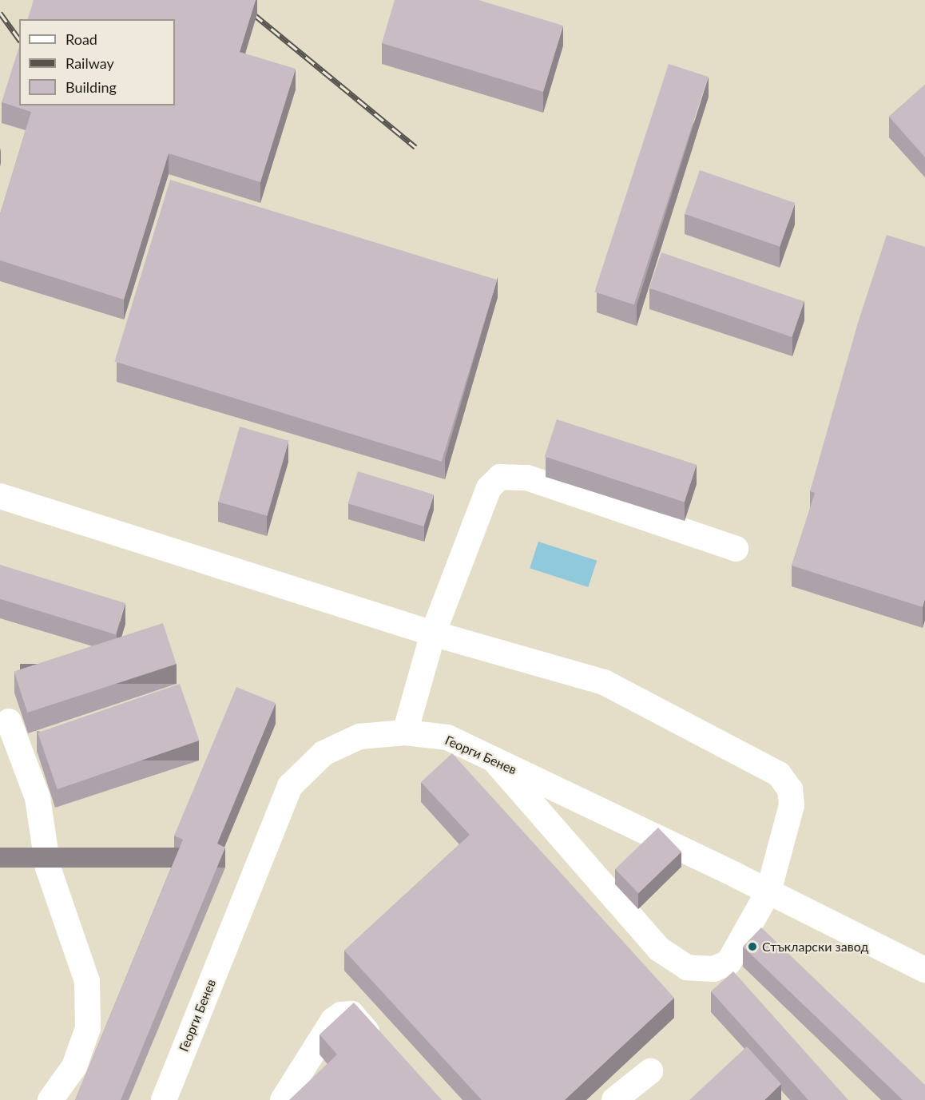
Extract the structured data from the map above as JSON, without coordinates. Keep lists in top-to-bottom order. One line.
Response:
{"streets":{"street":["Георги Бенев"]},"places":["Стъкларски завод"],"legend":["Road","Railway","Building"]}
